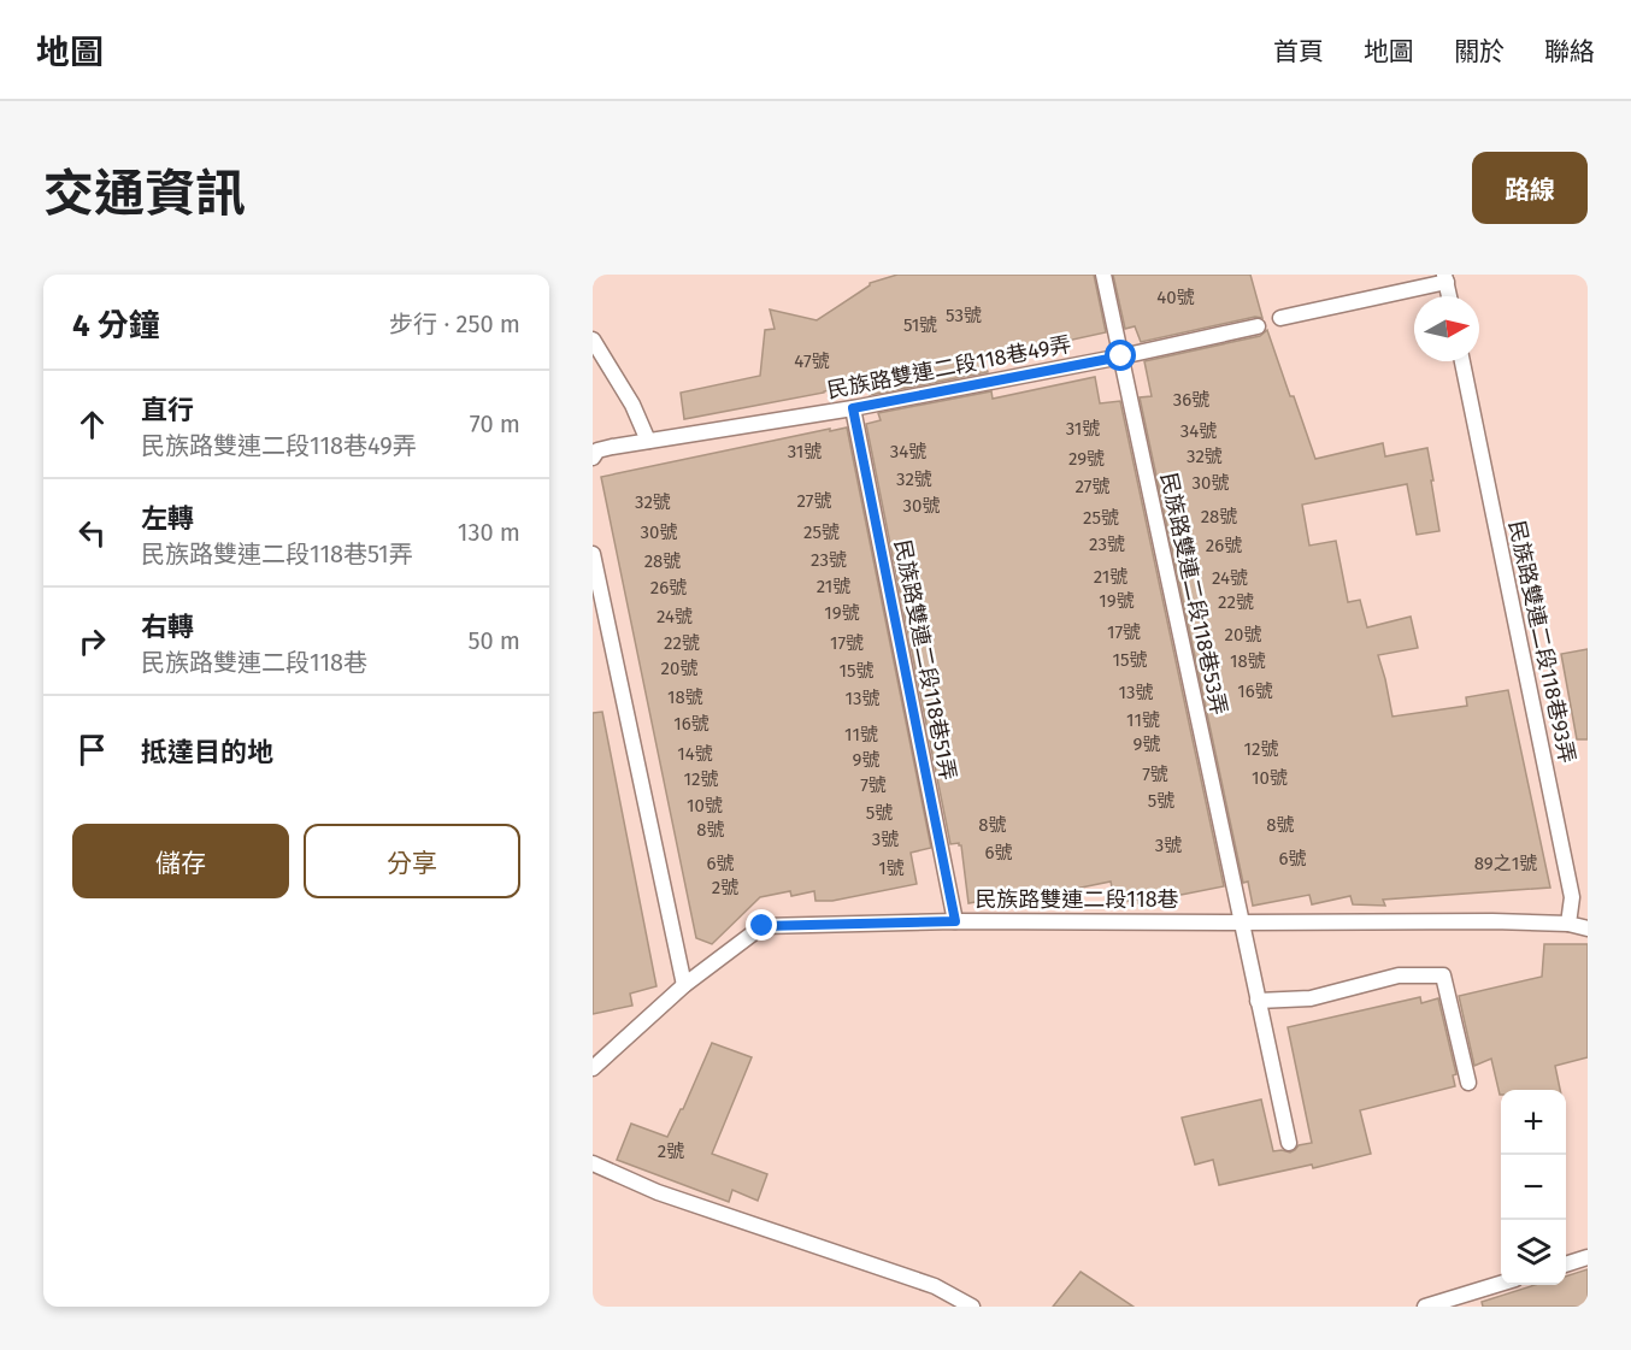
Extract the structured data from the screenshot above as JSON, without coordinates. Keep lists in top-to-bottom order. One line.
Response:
{"streets":{"lane":["民族路雙連二段118巷49弄","民族路雙連二段118巷53弄","民族路雙連二段118巷93弄","民族路雙連二段118巷51弄","民族路雙連二段118巷"]},"crossings":[["民族路雙連二段118巷49弄","民族路雙連二段118巷53弄"],["民族路雙連二段118巷49弄","民族路雙連二段118巷51弄"],["民族路雙連二段118巷53弄","民族路雙連二段118巷"],["民族路雙連二段118巷93弄","民族路雙連二段118巷"],["民族路雙連二段118巷51弄","民族路雙連二段118巷"]],"house_numbers":["40號","53號","51號","47號","36號","31號","34號","31號","34號","32號","29號","32號","30號","27號","27號","32號","30號","28號","25號","30號","25號","23號","26號","23號","28號","21號","24號","21號","26號","19號","22號","19號","24號","17號","20號","22號","17號","15號","18號","20號","15號","16號","13號","18號","13號","11號","16號","11號","9號","12號","14號","9號","7號","10號","12號","7號","5號","10號","5號","8號","8號","8號","3號","3號","6號","6號","6號","89之1號","1號","2號","2號"],"north":"right","page":{"header":"地圖","nav":["首頁","地圖","關於","聯絡"],"title":"交通資訊","buttons":["路線",["儲存","分享"]],"heading":["4 分鐘","步行 · 250 m"],"list":[["直行","民族路雙連二段118巷49弄","70 m"],["左轉","民族路雙連二段118巷51弄","130 m"],["右轉","民族路雙連二段118巷","50 m"],"抵達目的地"],"map_buttons":["+","−"]}}
